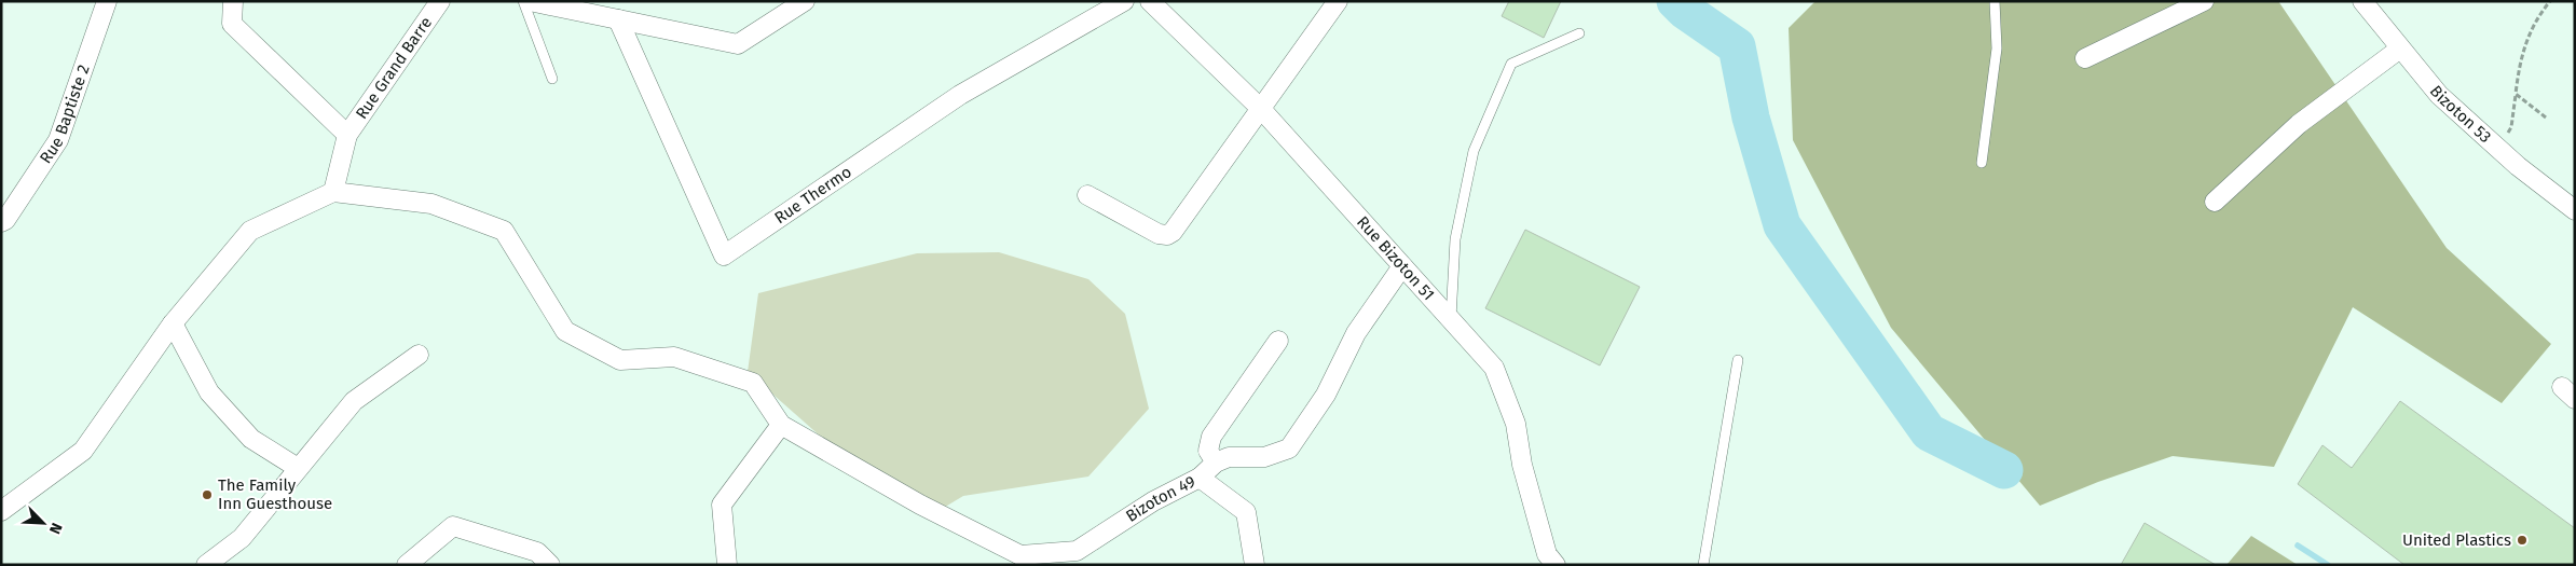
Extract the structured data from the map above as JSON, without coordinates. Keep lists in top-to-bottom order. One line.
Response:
{"streets":{"street":["Rue Grand Barre","Bizoton 53","Rue Baptiste 2","Rue Thermo","Rue Bizoton 51","Bizoton 49"]},"places":["The Family Inn Guesthouse","United Plastics"],"north":"bottom right"}
